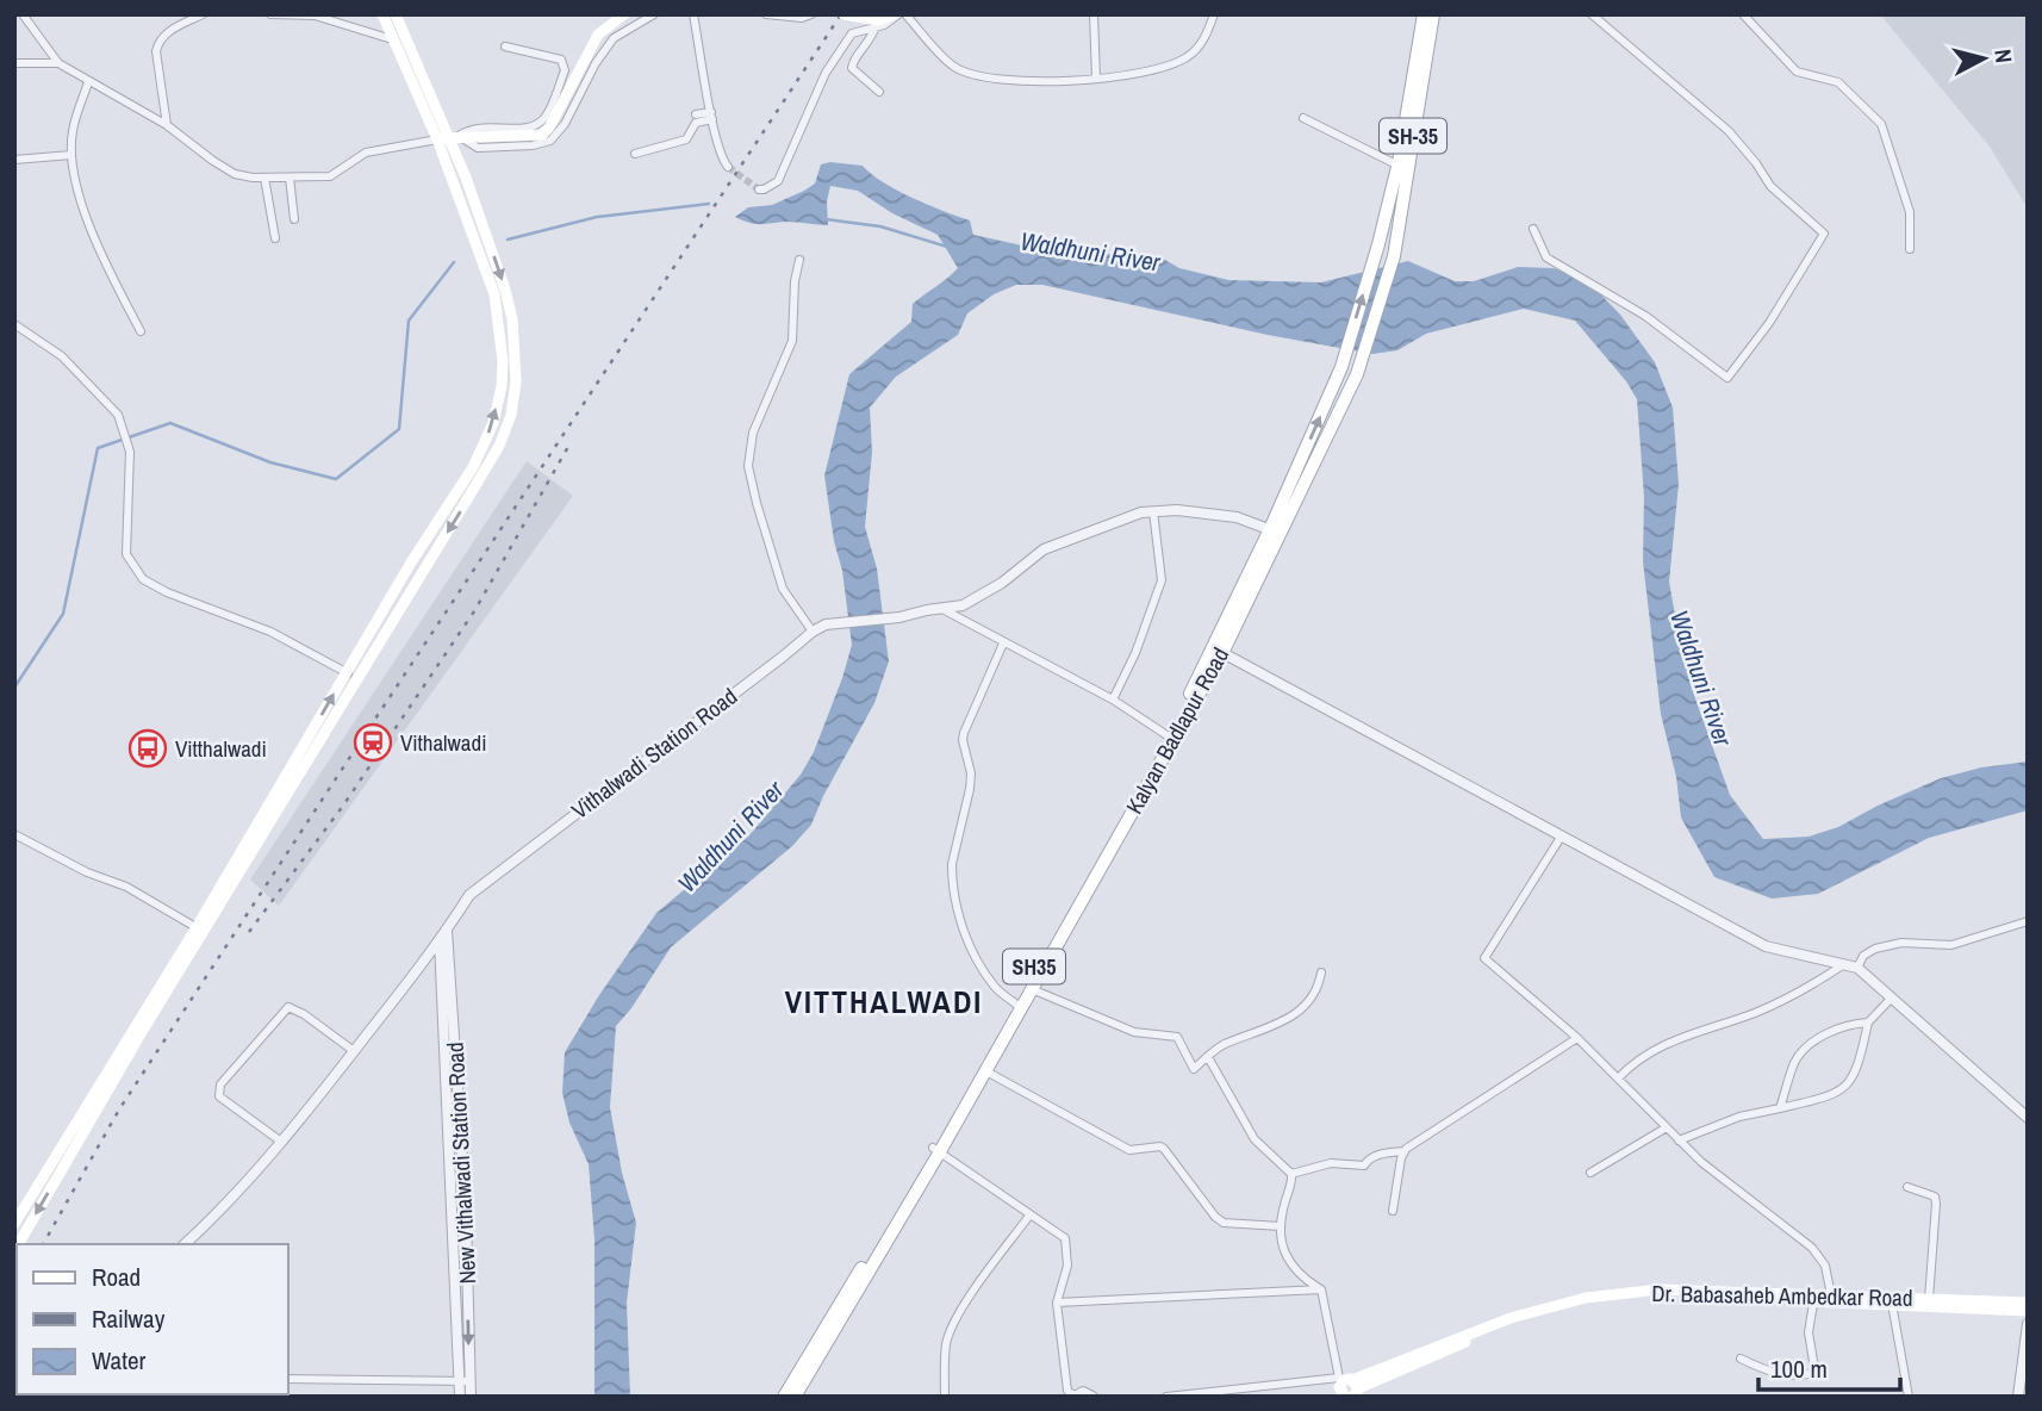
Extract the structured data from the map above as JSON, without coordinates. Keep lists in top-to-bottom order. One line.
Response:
{"streets":{"main road":["SH-35","Kalyan Badlapur Road","SH35","Dr. Babasaheb Ambedkar Road"],"street":["Vithalwadi Station Road","New Vithalwadi Station Road"]},"crossings":[["Kalyan Badlapur Road","Vithalwadi Station Road"],["Vithalwadi Station Road","New Vithalwadi Station Road"]],"districts":["VITTHALWADI"],"water":["Waldhuni River"],"places":{"station":["Vithalwadi"],"bus stop":["Vitthalwadi"]},"legend":["Road","Railway","Water"],"scale_bar":"100 m","north":"right"}
